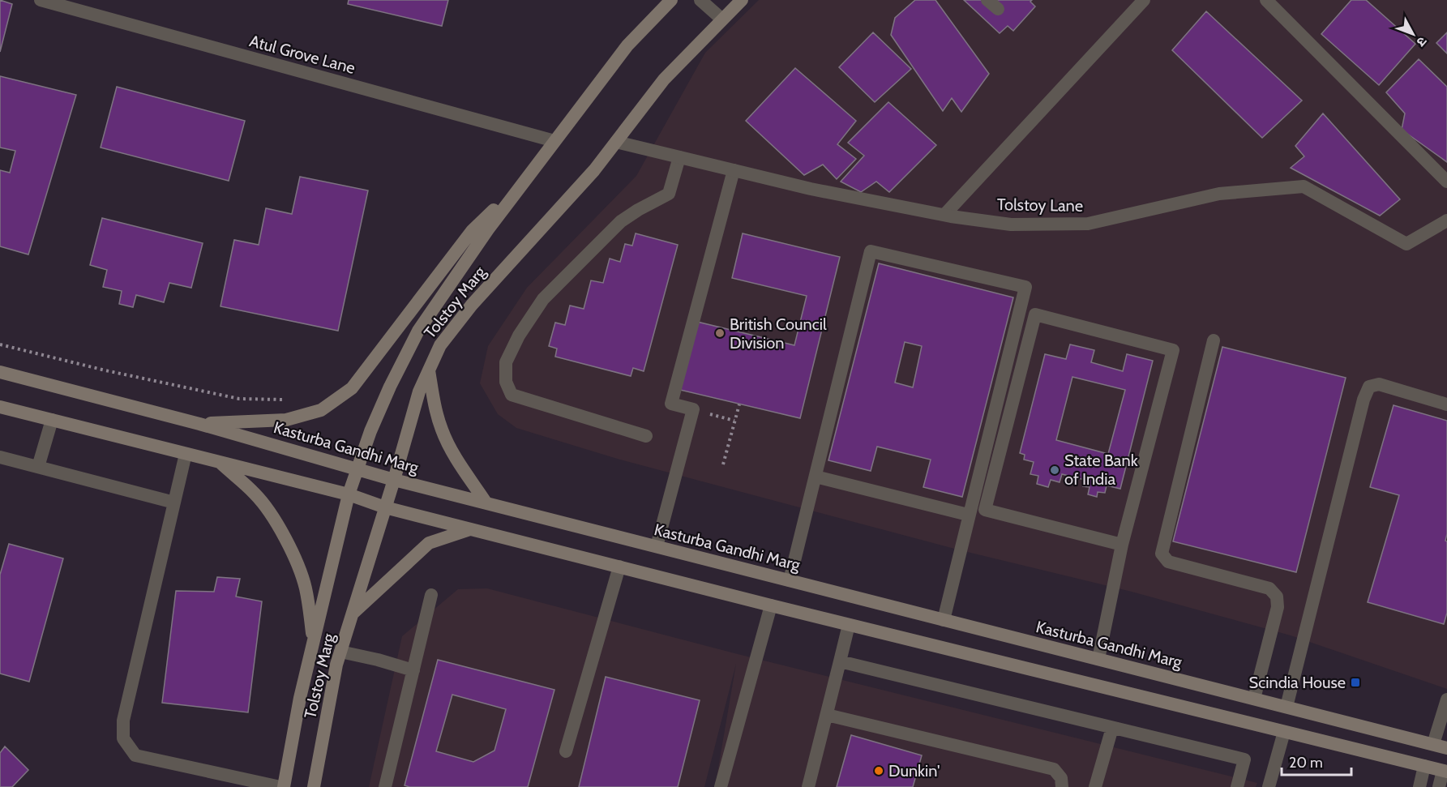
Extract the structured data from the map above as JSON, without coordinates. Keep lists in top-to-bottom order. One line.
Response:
{"streets":{"main road":["Tolstoy Marg","Kasturba Gandhi Marg"],"street":["Atul Grove Lane","Tolstoy Lane"]},"crossings":[["Atul Grove Lane","Tolstoy Marg"],["Tolstoy Lane","Tolstoy Marg"],["Tolstoy Marg","Kasturba Gandhi Marg"]],"places":{"other":["British Council Division","State Bank of India","Dunkin'"],"transit":["Scindia House"]},"scale_bar":"20 m","north":"bottom right"}
